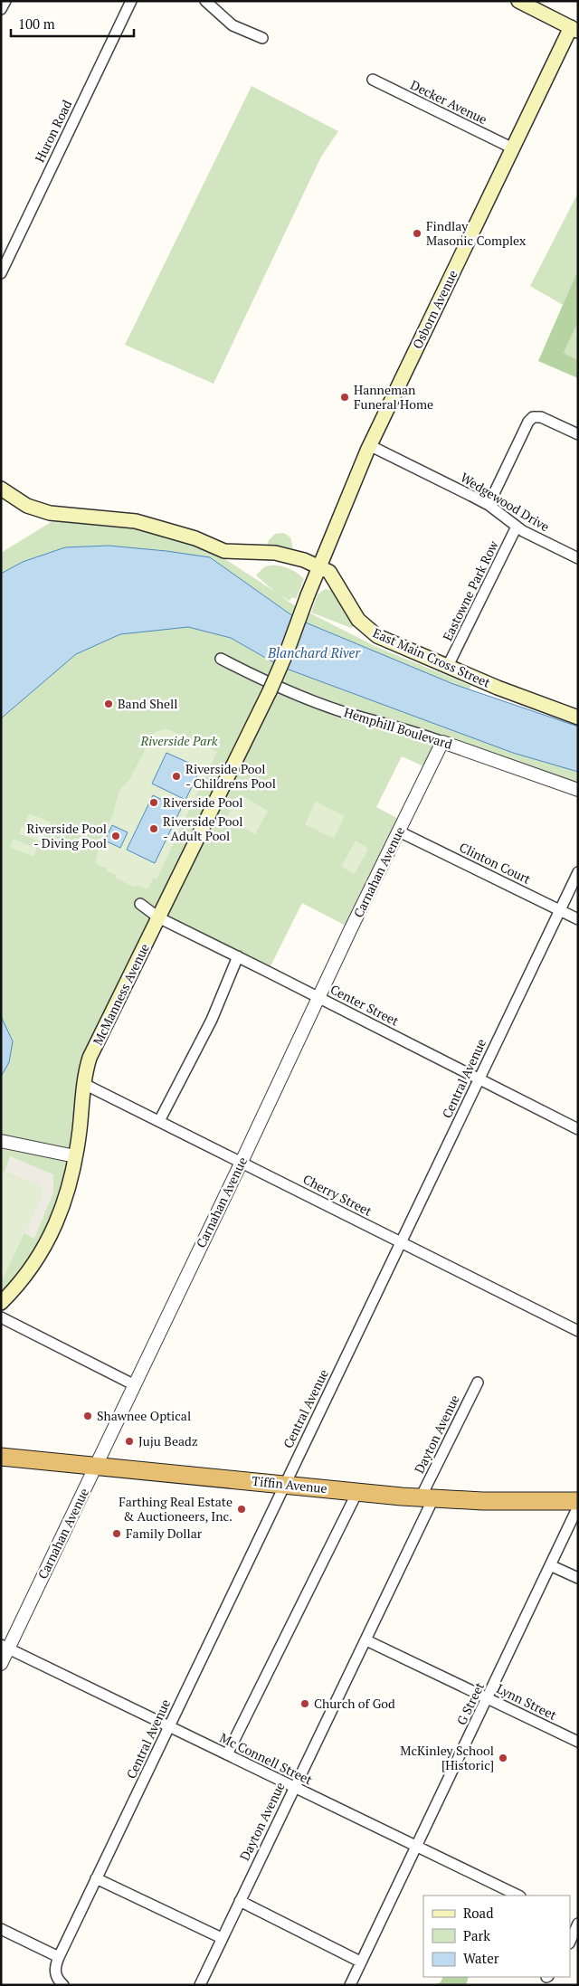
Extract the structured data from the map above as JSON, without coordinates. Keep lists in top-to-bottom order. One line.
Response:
{"streets":{"highway":["Tiffin Avenue"],"main road":["Osborn Avenue","East Main Cross Street","McManness Avenue"],"street":["Decker Avenue","Huron Road","Wedgewood Drive","Eastowne Park Row","Hemphill Boulevard","Clinton Court","Carnahan Avenue","Center Street","Central Avenue","Cherry Street","Dayton Avenue","Lynn Street","G Street","Mc Connell Street"]},"crossings":[["Decker Avenue","Osborn Avenue"],["Osborn Avenue","Wedgewood Drive"],["Osborn Avenue","East Main Cross Street"],["Osborn Avenue","McManness Avenue"],["Wedgewood Drive","Eastowne Park Row"],["Eastowne Park Row","East Main Cross Street"],["Hemphill Boulevard","Carnahan Avenue"],["Clinton Court","Carnahan Avenue"],["Clinton Court","Central Avenue"],["Carnahan Avenue","Center Street"],["Carnahan Avenue","Cherry Street"],["Carnahan Avenue","Tiffin Avenue"],["Carnahan Avenue","Mc Connell Street"],["McManness Avenue","Center Street"],["McManness Avenue","Cherry Street"],["Center Street","Central Avenue"],["Central Avenue","Cherry Street"],["Central Avenue","Tiffin Avenue"],["Central Avenue","Mc Connell Street"],["Dayton Avenue","Tiffin Avenue"],["Dayton Avenue","Lynn Street"],["Dayton Avenue","Mc Connell Street"],["Lynn Street","G Street"],["G Street","Mc Connell Street"]],"water":["Blanchard River"],"parks":["Riverside Park"],"places":["Findlay Masonic Complex","Hanneman Funeral Home","Band Shell","Riverside Pool - Childrens Pool","Riverside Pool","Riverside Pool - Adult Pool","Riverside Pool - Diving Pool","Shawnee Optical","Juju Beadz","Farthing Real Estate & Auctioneers, Inc.","Family Dollar","Church of God","McKinley School [Historic]"],"legend":["Road","Park","Water"],"scale_bar":"100 m"}
